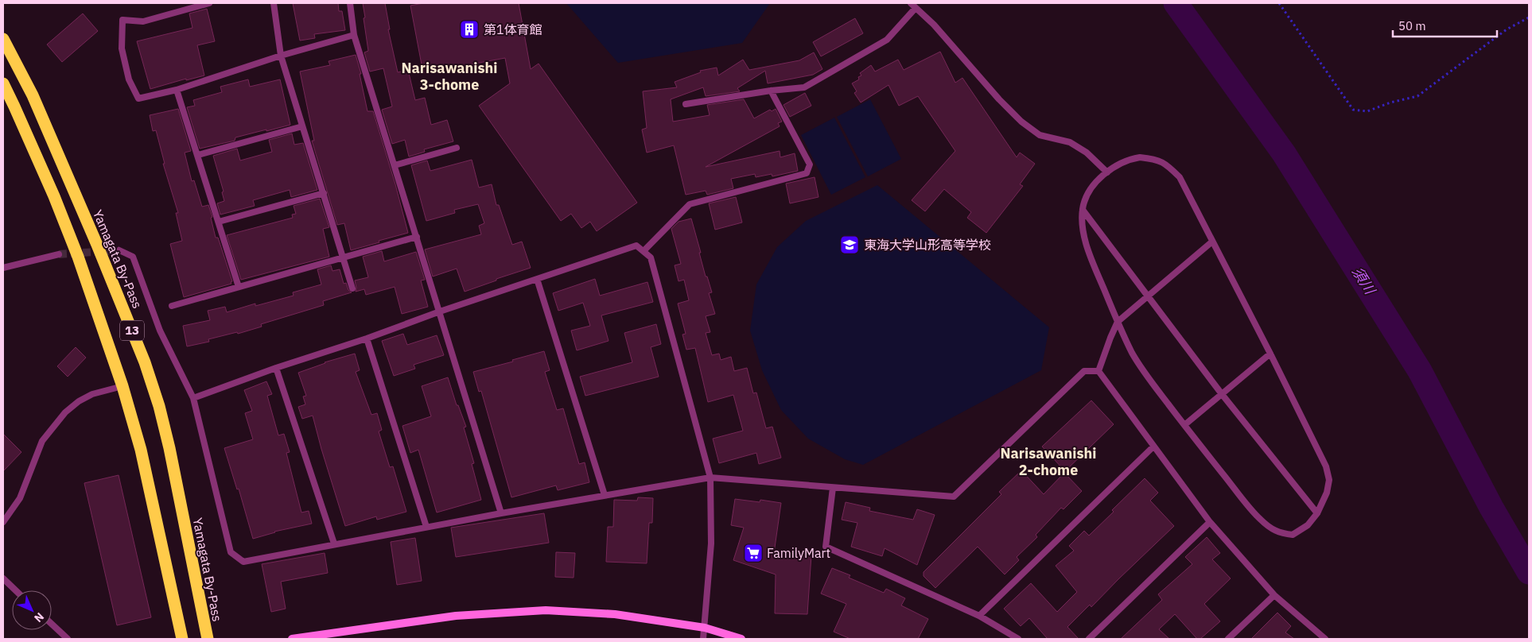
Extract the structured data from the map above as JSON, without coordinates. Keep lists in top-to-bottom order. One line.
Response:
{"streets":{"highway":["Yamagata By-Pass","13"]},"districts":["Narisawanishi 3-chome","Narisawanishi 2-chome"],"water":["須川"],"places":{"building":["第1体育館"],"school or university":["東海大学山形高等学校"],"supermarket":["FamilyMart"]},"scale_bar":"50 m","north":"bottom right"}
